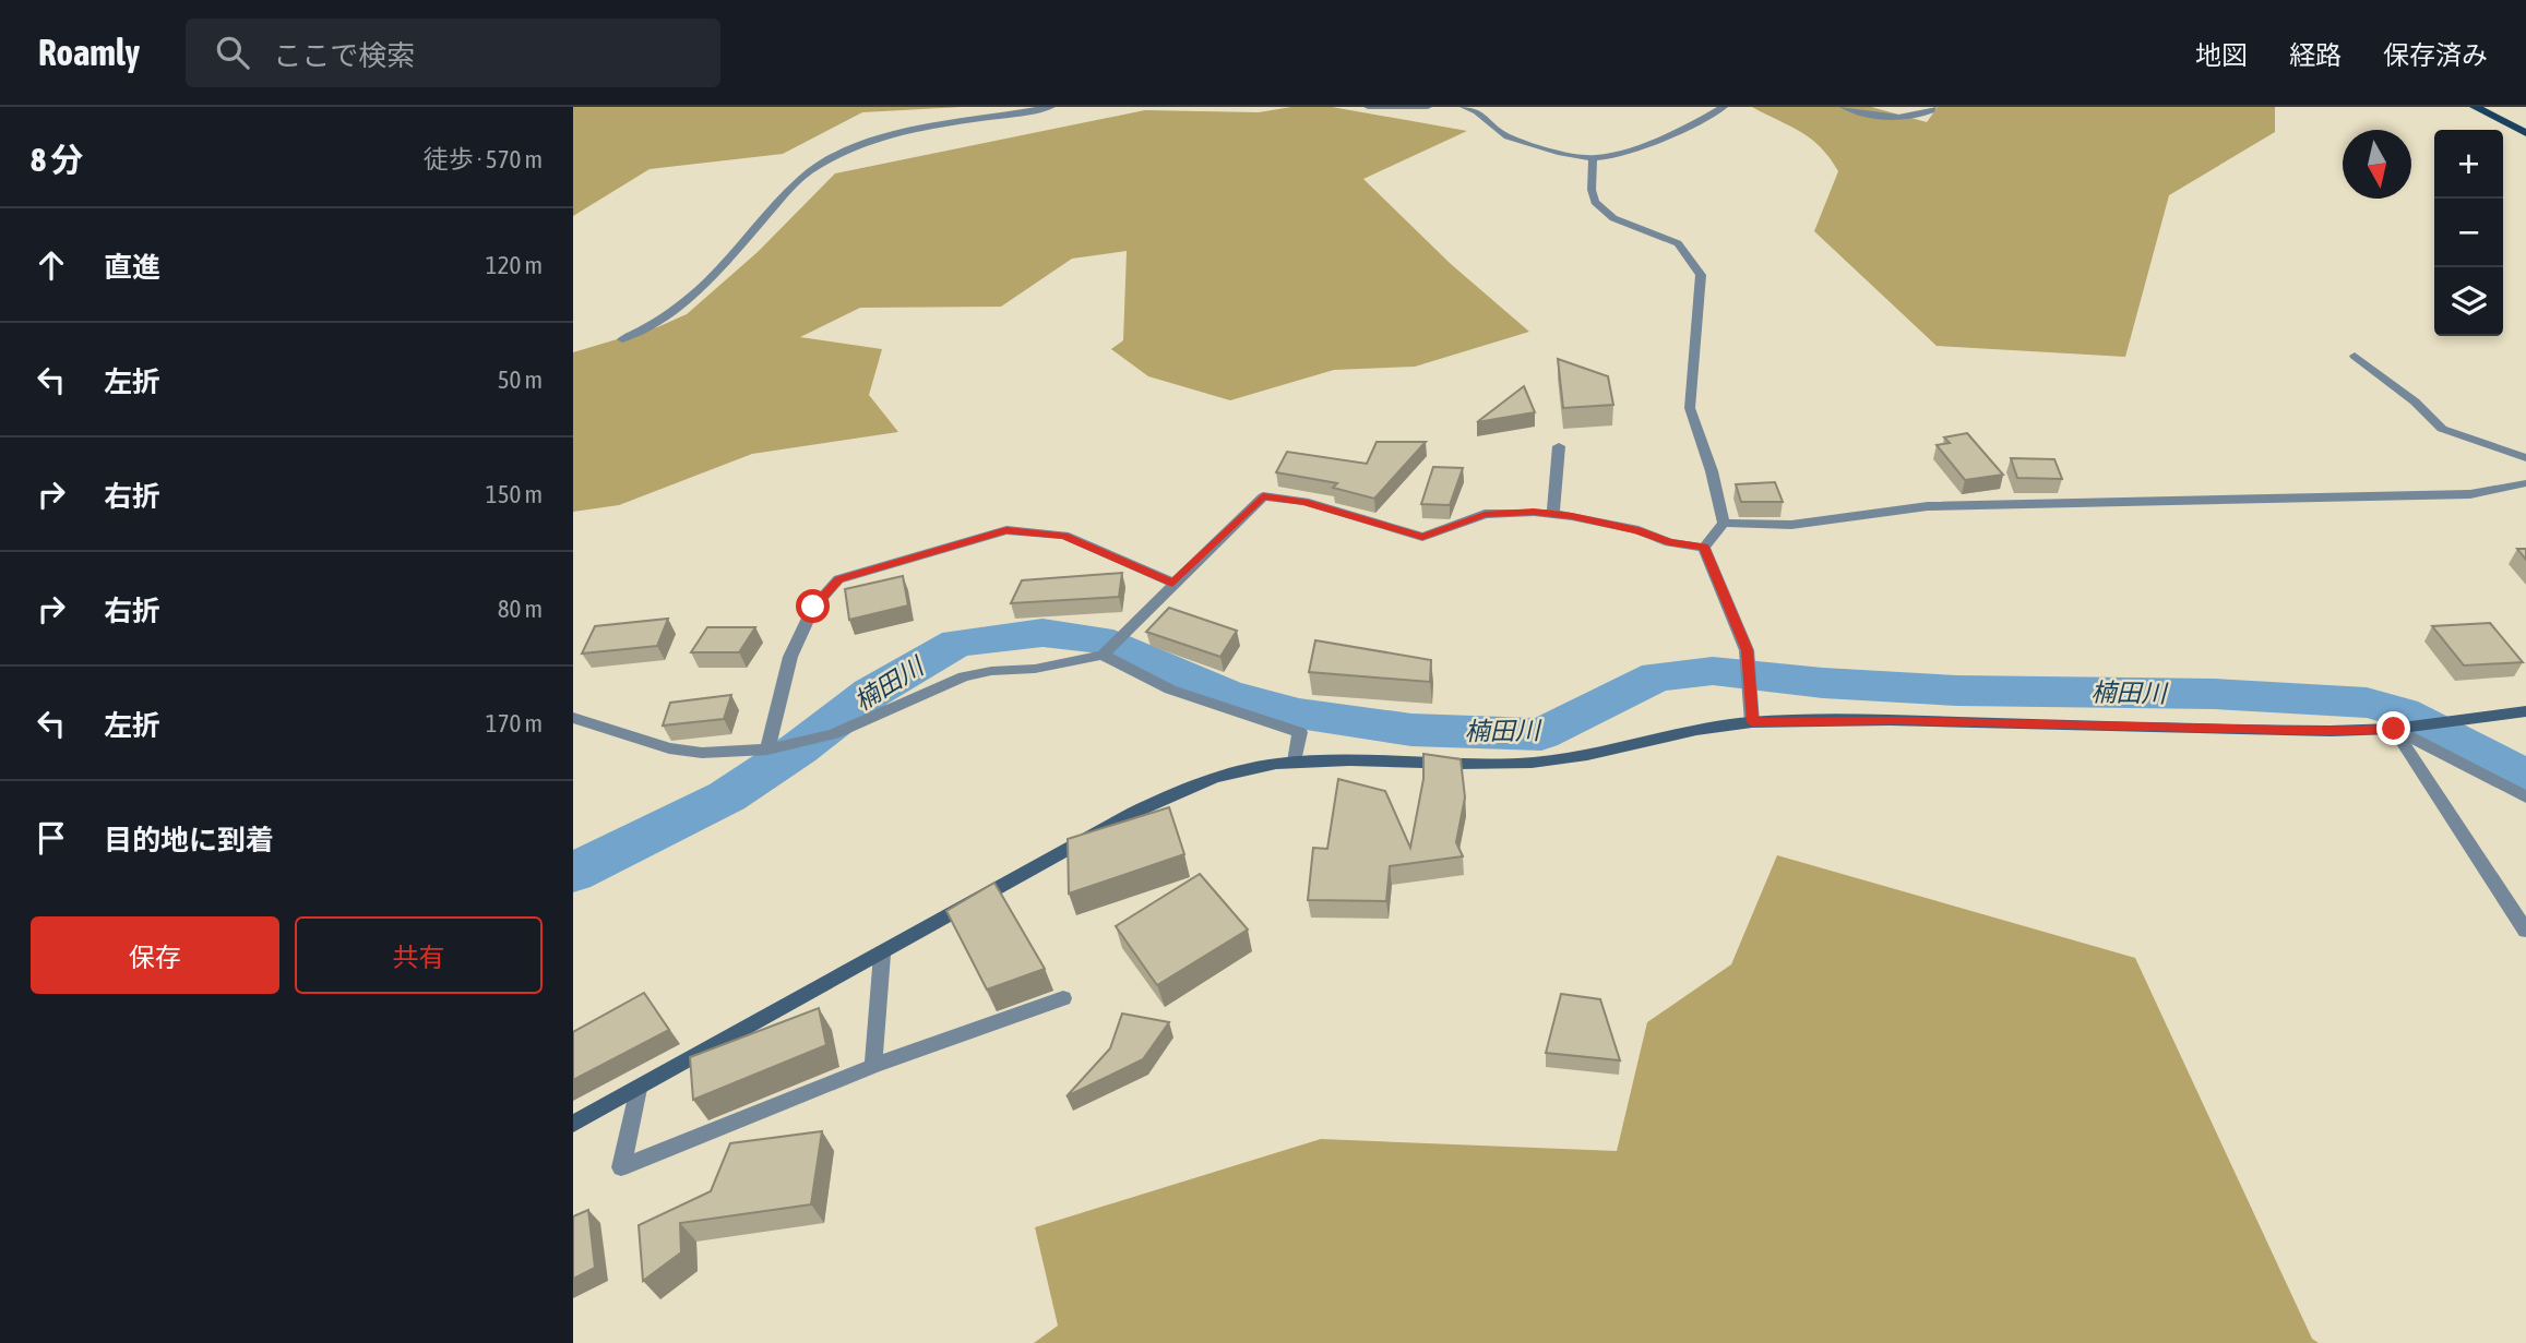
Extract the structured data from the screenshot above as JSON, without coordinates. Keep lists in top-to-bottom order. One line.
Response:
{"water":["楠田川"],"north":"bottom","page":{"header":"Roamly","search":"ここで検索","nav":["地図","経路","保存済み"],"heading":["8 分","徒歩 · 570 m"],"map_buttons":["+","−"],"list":[["直進","120 m"],["左折","50 m"],["右折","150 m"],["右折","80 m"],["左折","170 m"],"目的地に到着"],"buttons":["保存","共有"]}}
